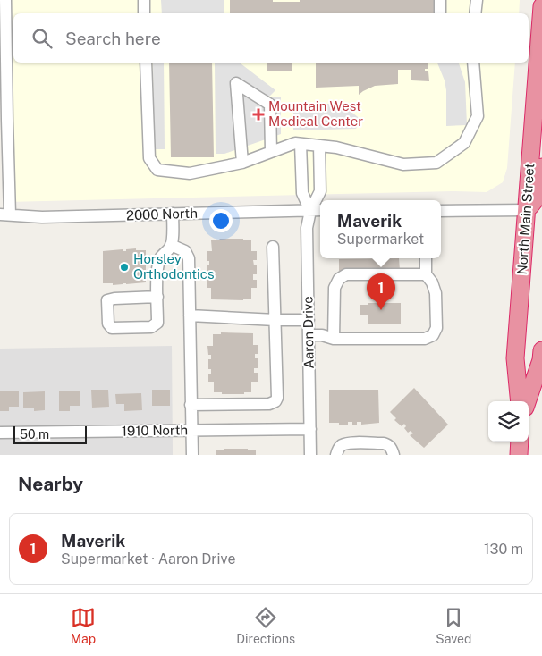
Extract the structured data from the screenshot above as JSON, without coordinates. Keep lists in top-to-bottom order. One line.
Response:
{"streets":{"highway":["North Main Street"],"street":["2000 North","Aaron Drive","1910 North"]},"crossings":[["2000 North","Aaron Drive"],["Aaron Drive","1910 North"]],"places":{"health":["Mountain West Medical Center"],"other":["Horsley Orthodontics"]},"scale_bar":"50 m","page":{"search":"Search here","popup":["Maverik","Supermarket"],"pins":"1","scale":"50 m","heading":"Nearby","list":[{"mark":"1","name":"Maverik","note":"Supermarket · Aaron Drive","value":"130 m"}],"nav":["Map","Directions","Saved"]}}
